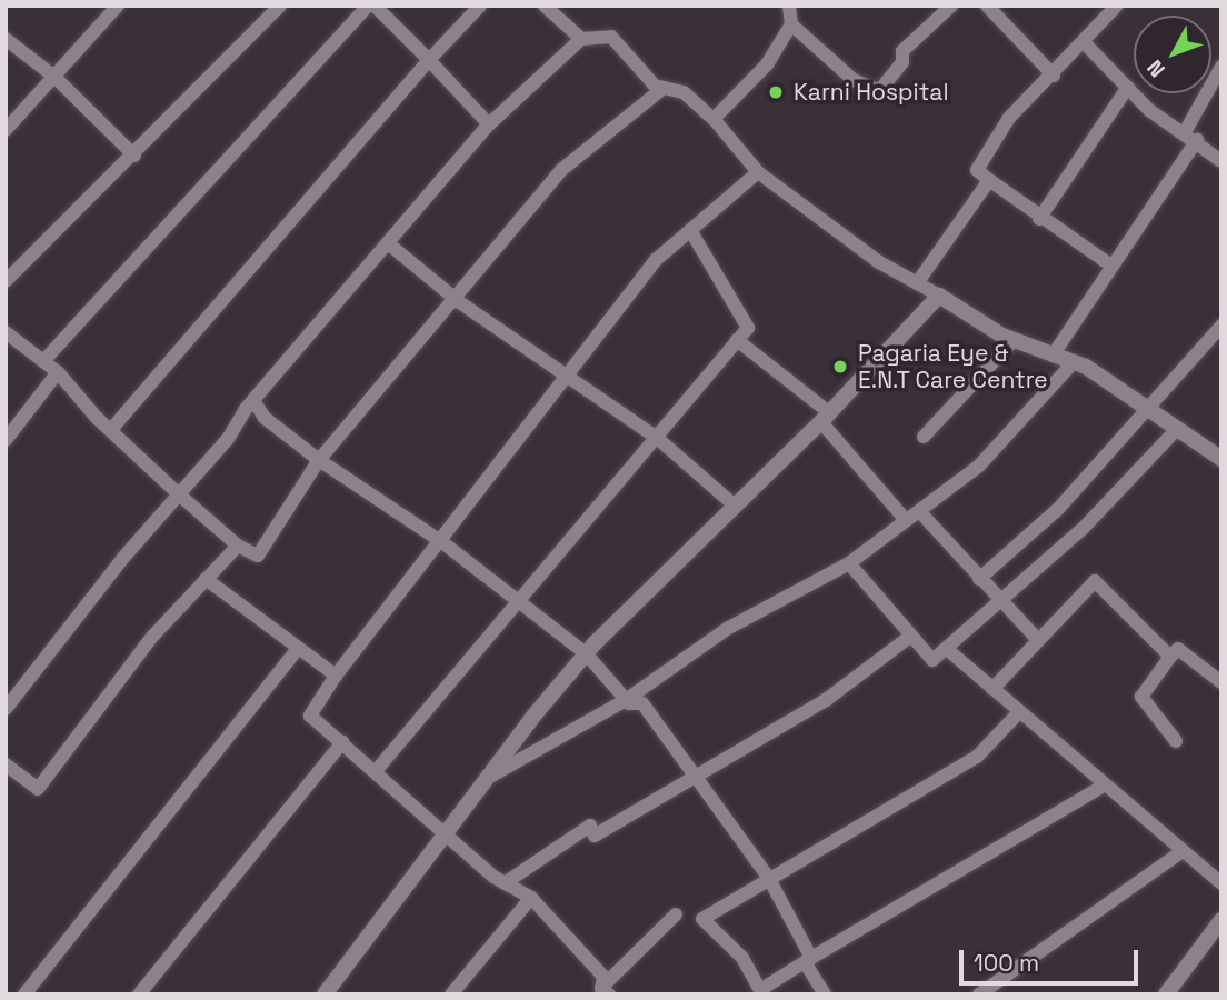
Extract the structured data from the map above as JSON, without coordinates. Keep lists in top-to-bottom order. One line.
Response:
{"places":["Karni Hospital","Pagaria Eye & E.N.T Care Centre"],"scale_bar":"100 m","north":"bottom left"}
